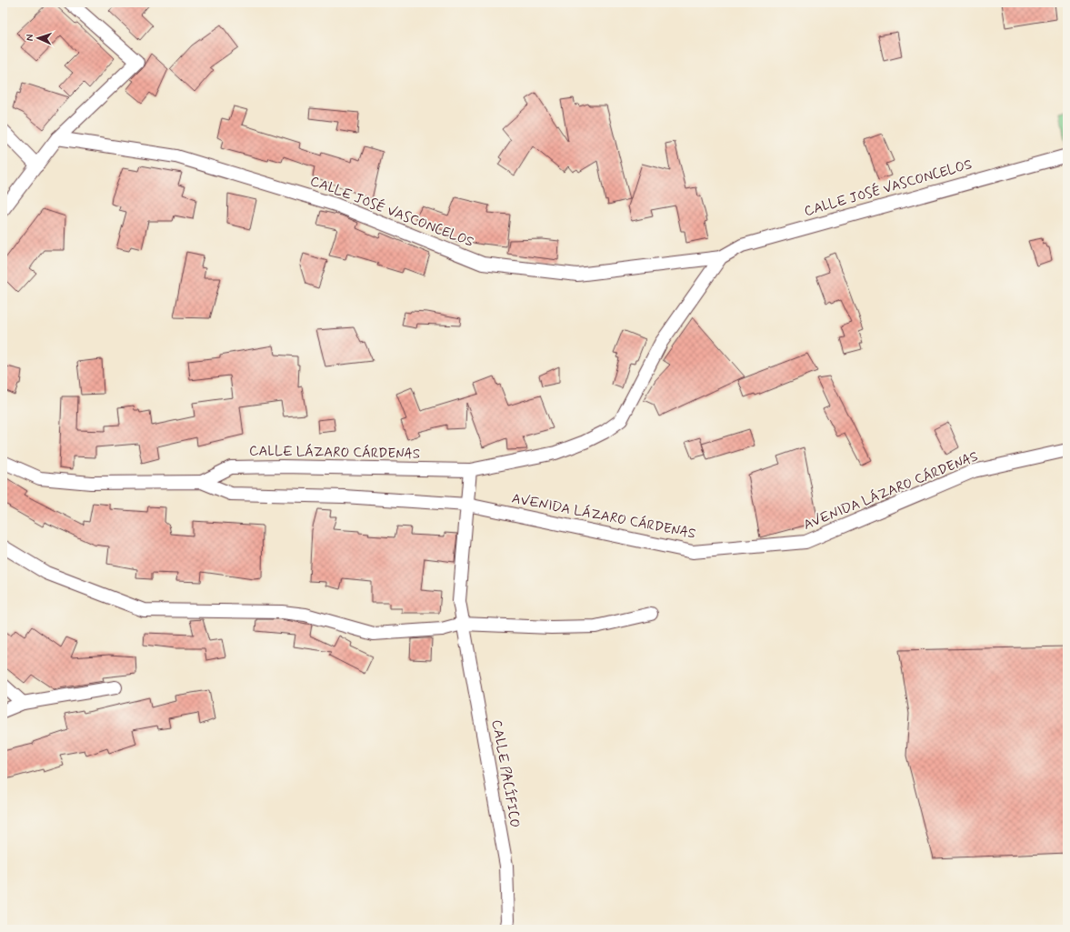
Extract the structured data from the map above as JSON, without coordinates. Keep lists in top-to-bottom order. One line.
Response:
{"streets":{"street":["CALLE JOSÉ VASCONCELOS","CALLE LÁZARO CÁRDENAS","AVENIDA LÁZARO CÁRDENAS","CALLE PACÍFICO"]},"crossings":[["CALLE JOSÉ VASCONCELOS","CALLE LÁZARO CÁRDENAS"],["CALLE LÁZARO CÁRDENAS","AVENIDA LÁZARO CÁRDENAS"],["CALLE LÁZARO CÁRDENAS","CALLE PACÍFICO"],["AVENIDA LÁZARO CÁRDENAS","CALLE PACÍFICO"]],"north":"left"}
